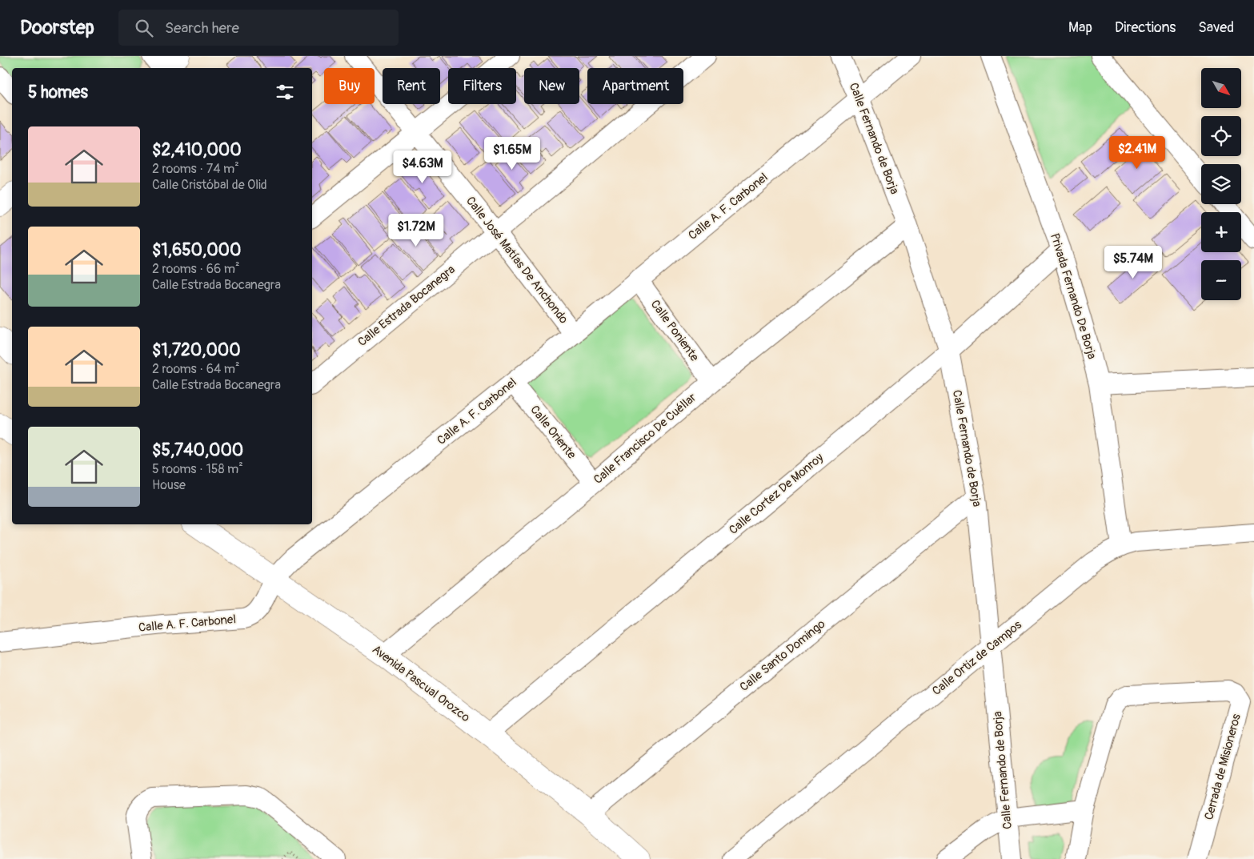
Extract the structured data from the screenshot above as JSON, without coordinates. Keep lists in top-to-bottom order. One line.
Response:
{"streets":{"main road":["Avenida Pascual Orozco"],"street":["Calle Fernando de Borja","Calle A. F. Carbonel","Calle José Matías De Anchondo","Privada Fernando De Borja","Calle Estrada Bocanegra","Calle Poniente","Calle Oriente","Calle Francisco De Cuéllar","Calle Cortez De Monroy","Calle Santo Domingo","Calle Ortiz de Campos","Cerrada de Misioneros"]},"crossings":[["Calle Fernando de Borja","Calle A. F. Carbonel"],["Calle Fernando de Borja","Calle Francisco De Cuéllar"],["Calle Fernando de Borja","Calle Cortez De Monroy"],["Calle Fernando de Borja","Calle Santo Domingo"],["Calle Fernando de Borja","Calle Ortiz de Campos"],["Calle A. F. Carbonel","Calle José Matías De Anchondo"],["Calle A. F. Carbonel","Calle Poniente"],["Calle A. F. Carbonel","Calle Oriente"],["Calle A. F. Carbonel","Avenida Pascual Orozco"],["Calle José Matías De Anchondo","Calle Estrada Bocanegra"],["Privada Fernando De Borja","Calle Cortez De Monroy"],["Privada Fernando De Borja","Calle Ortiz de Campos"],["Calle Poniente","Calle Francisco De Cuéllar"],["Calle Oriente","Calle Francisco De Cuéllar"],["Calle Francisco De Cuéllar","Avenida Pascual Orozco"],["Calle Cortez De Monroy","Avenida Pascual Orozco"],["Calle Santo Domingo","Avenida Pascual Orozco"]],"north":"bottom right","page":{"header":"Doorstep","search":"Search here","nav":["Map","Directions","Saved"],"map_buttons":["+","−"],"chip":["Buy","Rent","Filters","New","Apartment"],"heading":"5 homes","list":[{"name":"$2,410,000","note":"2 rooms · 74 m² · Calle Cristóbal de Olid"},{"name":"$1,650,000","note":"2 rooms · 66 m² · Calle Estrada Bocanegra"},{"name":"$1,720,000","note":"2 rooms · 64 m² · Calle Estrada Bocanegra"},{"name":"$5,740,000","note":"5 rooms · 158 m² · House"}],"price":["$2.41M","$1.65M","$4.63M","$1.72M","$5.74M"]}}
